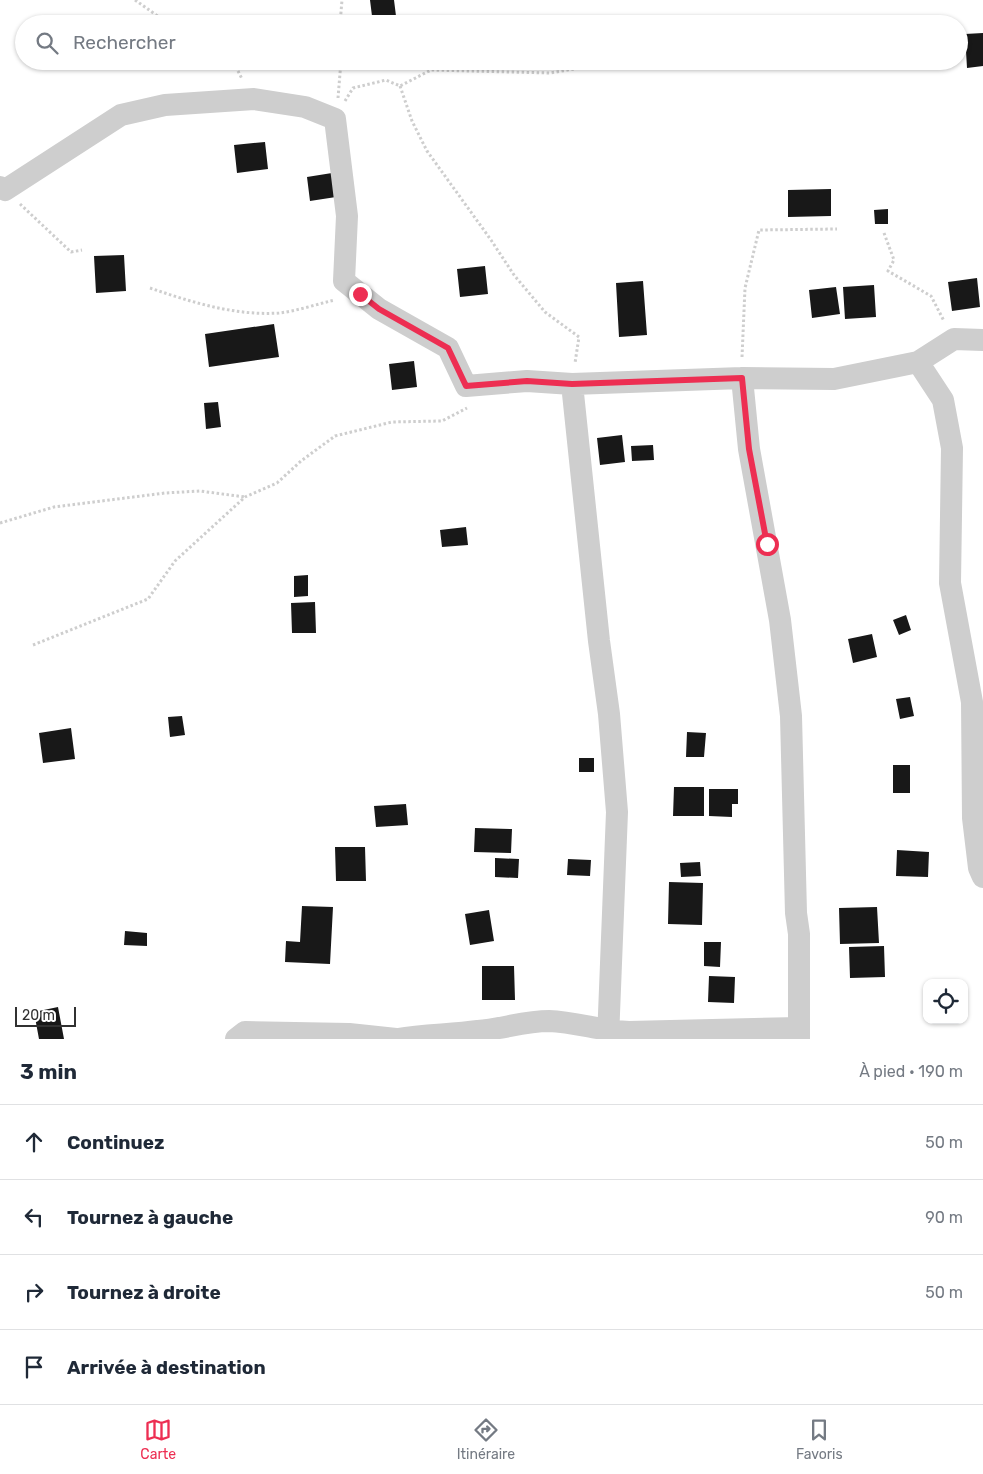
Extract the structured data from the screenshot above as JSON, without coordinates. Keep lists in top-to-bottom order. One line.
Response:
{"scale_bar":"20 m","page":{"search":"Rechercher","scale":"20 m","heading":["3 min","À pied · 190 m"],"list":[["Continuez","50 m"],["Tournez à gauche","90 m"],["Tournez à droite","50 m"],"Arrivée à destination"],"nav":["Carte","Itinéraire","Favoris"]}}
